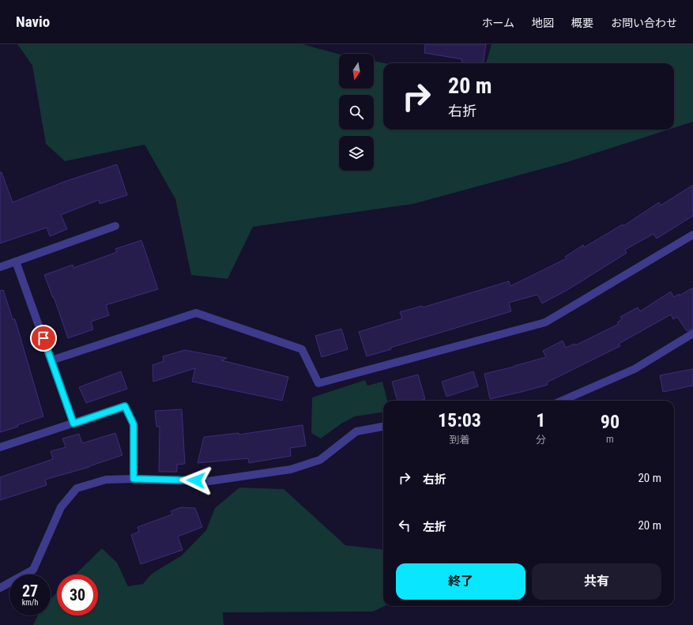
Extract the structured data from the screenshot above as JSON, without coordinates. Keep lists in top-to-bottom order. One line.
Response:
{"north":"bottom","page":{"header":"Navio","nav":["ホーム","地図","概要","お問い合わせ"],"turn":["20 m","右折"],"eta":["15:03","到着","1","分","90","m"],"list":[{"name":"右折","value":"20 m"},{"name":"左折","value":"20 m"}],"buttons":["終了","共有"],"speed":"27 km/h","limit":"30"}}
